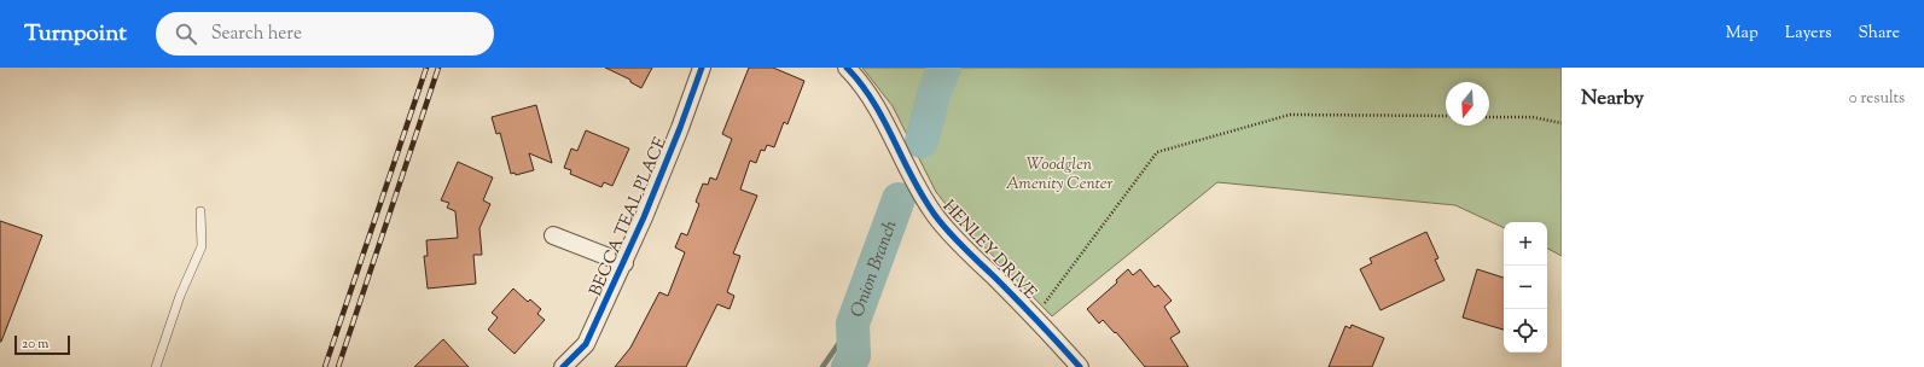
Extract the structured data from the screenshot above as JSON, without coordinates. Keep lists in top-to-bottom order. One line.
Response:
{"streets":{"street":["BECCA TEAL PLACE","HENLEY DRIVE"]},"water":["Onion Branch"],"parks":["Woodglen Amenity Center"],"scale_bar":"20 m","north":"bottom","page":{"header":"Turnpoint","search":"Search here","nav":["Map","Layers","Share"],"heading":["Nearby","0 results"],"map_buttons":["+","−"],"scale":"20 m"}}
